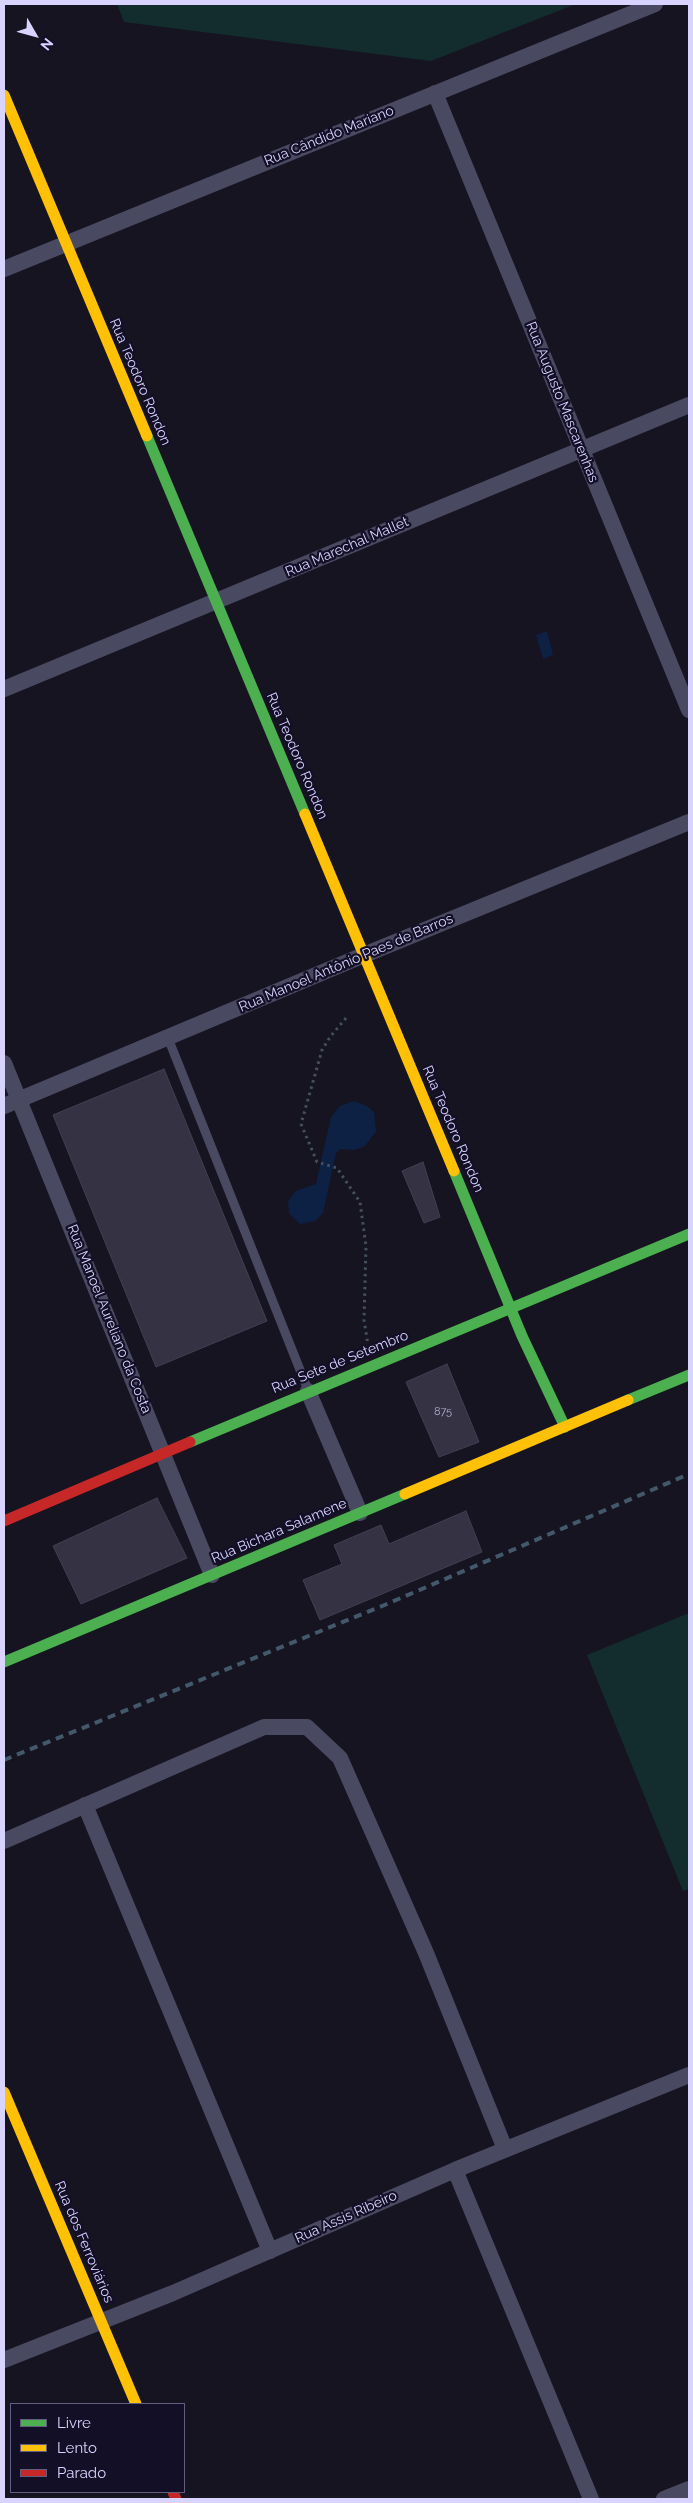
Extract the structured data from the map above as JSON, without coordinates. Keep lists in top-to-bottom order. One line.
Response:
{"streets":{"main road":["Rua Teodoro Rondon","Rua Sete de Setembro","Rua Bichara Salamene","Rua dos Ferroviários"],"street":["Rua Cândido Mariano","Rua Augusto Mascarenhas","Rua Marechal Mallet","Rua Manoel Antônio Paes de Barros","Rua Manoel Aureliano da Costa","Rua Assis Ribeiro"]},"crossings":[["Rua Cândido Mariano","Rua Teodoro Rondon"],["Rua Cândido Mariano","Rua Augusto Mascarenhas"],["Rua Teodoro Rondon","Rua Marechal Mallet"],["Rua Teodoro Rondon","Rua Manoel Antônio Paes de Barros"],["Rua Teodoro Rondon","Rua Sete de Setembro"],["Rua Teodoro Rondon","Rua Bichara Salamene"],["Rua Augusto Mascarenhas","Rua Marechal Mallet"],["Rua Manoel Antônio Paes de Barros","Rua Manoel Aureliano da Costa"],["Rua Manoel Aureliano da Costa","Rua Sete de Setembro"],["Rua Manoel Aureliano da Costa","Rua Bichara Salamene"],["Rua Assis Ribeiro","Rua dos Ferroviários"]],"house_numbers":["875"],"legend":["Livre","Lento","Parado"],"north":"bottom right"}
